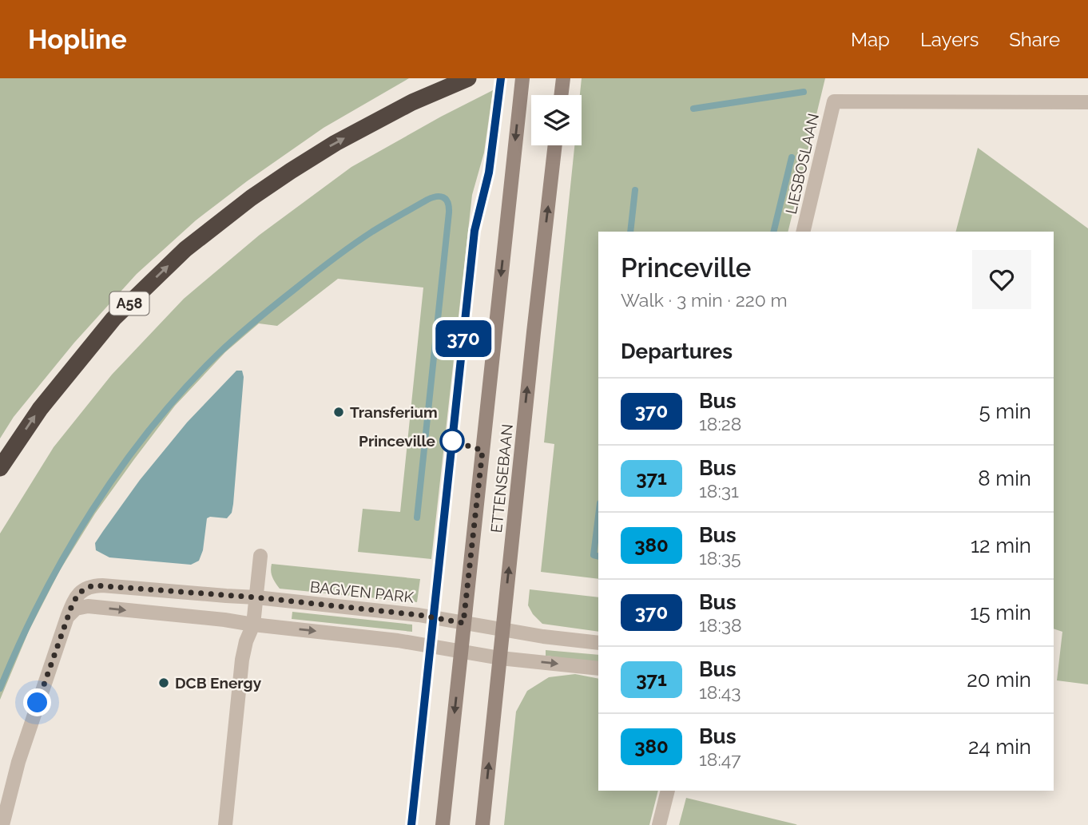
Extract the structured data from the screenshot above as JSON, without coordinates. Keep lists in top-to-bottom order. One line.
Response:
{"streets":{"highway":["A58"],"main road":["ETTENSEBAAN"],"street":["LIESBOSLAAN","BAGVEN PARK"]},"crossings":[["ETTENSEBAAN","BAGVEN PARK"]],"places":["Transferium","Princeville","DCB Energy"],"lines":["bus line 370"],"page":{"header":"Hopline","nav":["Map","Layers","Share"],"on_map":"370","heading":[["Princeville","Walk · 3 min · 220 m"],"Departures"],"list":[{"mark":"370","name":"Bus","note":"18:28","value":"5 min"},{"mark":"371","name":"Bus","note":"18:31","value":"8 min"},{"mark":"380","name":"Bus","note":"18:35","value":"12 min"},{"mark":"370","name":"Bus","note":"18:38","value":"15 min"},{"mark":"371","name":"Bus","note":"18:43","value":"20 min"},{"mark":"380","name":"Bus","note":"18:47","value":"24 min"}]}}
